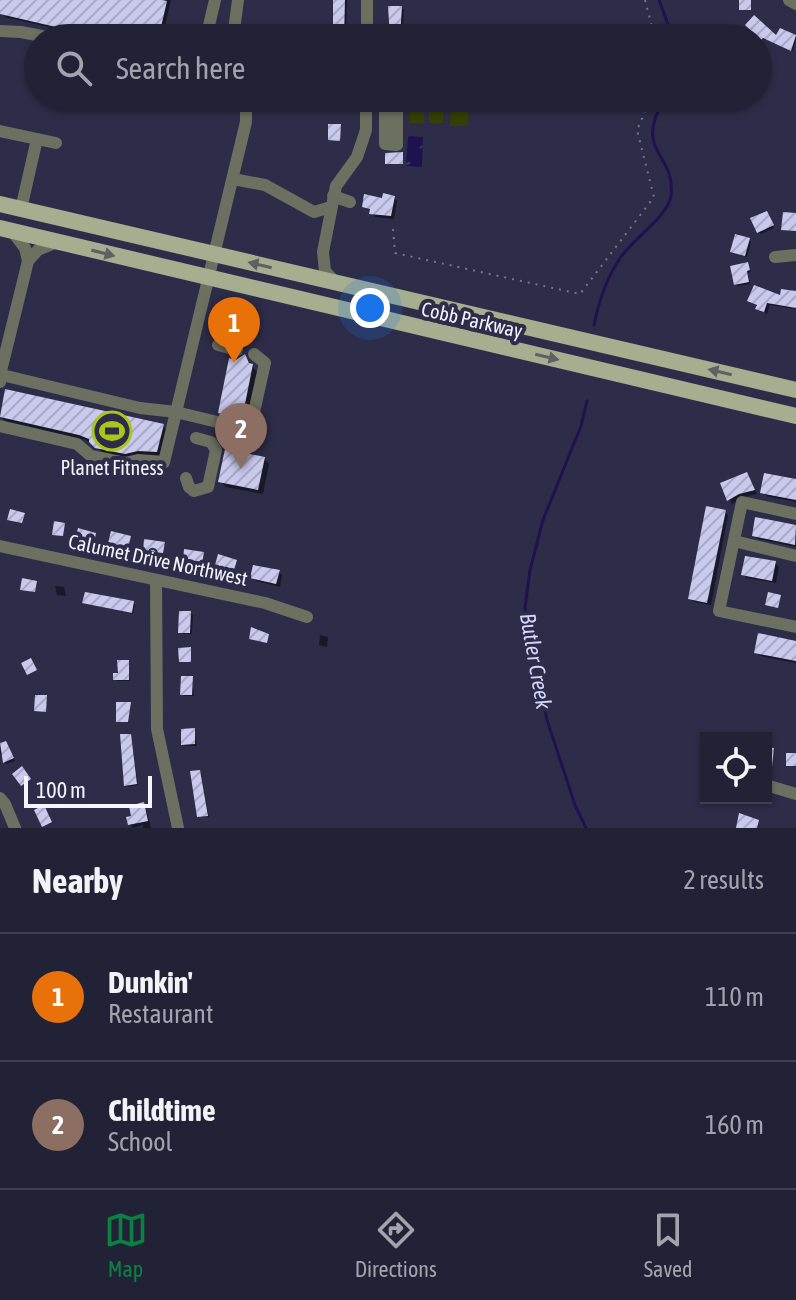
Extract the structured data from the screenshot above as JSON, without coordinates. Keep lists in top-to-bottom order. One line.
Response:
{"streets":{"main road":["Cobb Parkway"],"street":["Calumet Drive Northwest"]},"water":["Butler Creek"],"places":{"sports":["Planet Fitness"]},"scale_bar":"100 m","page":{"search":"Search here","pins":["1","2"],"scale":"100 m","heading":["Nearby","2 results"],"list":[{"mark":"1","name":"Dunkin'","note":"Restaurant","value":"110 m"},{"mark":"2","name":"Childtime","note":"School","value":"160 m"}],"nav":["Map","Directions","Saved"]}}
